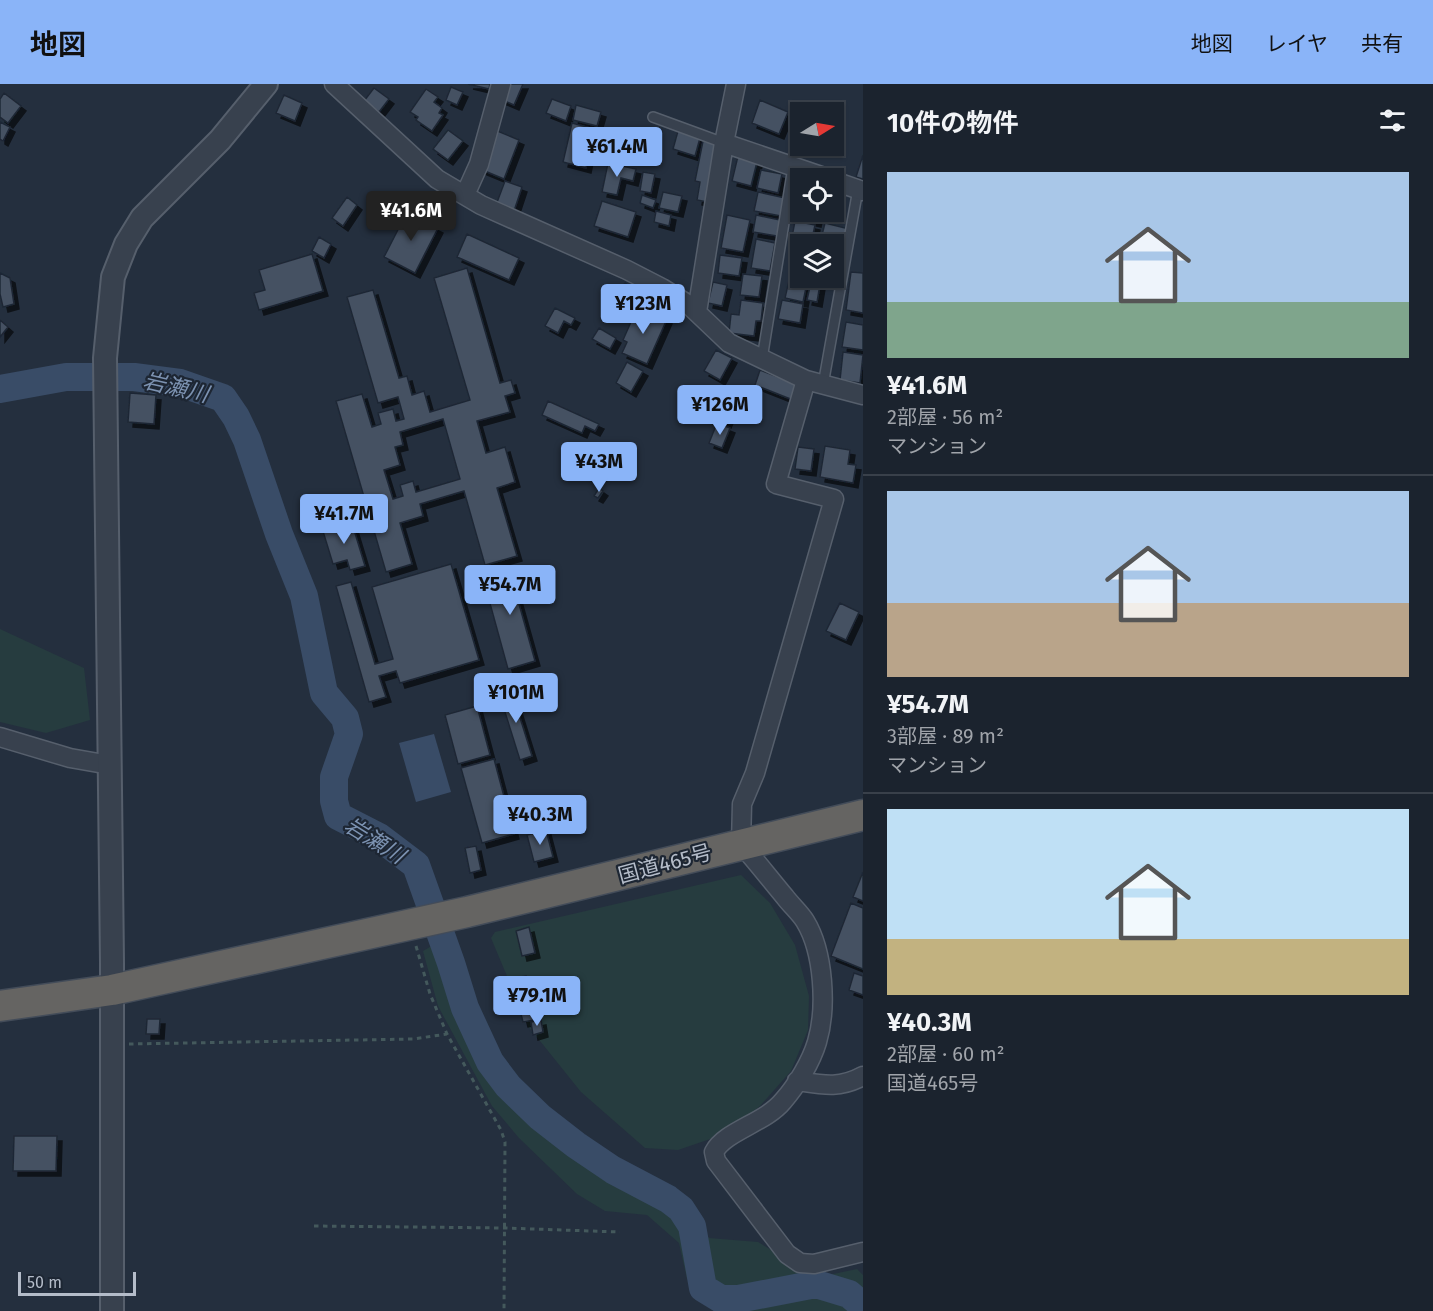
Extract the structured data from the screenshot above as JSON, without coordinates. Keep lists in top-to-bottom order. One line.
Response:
{"streets":{"highway":["国道465号"]},"water":["岩瀬川"],"scale_bar":"50 m","north":"right","page":{"header":"地図","nav":["地図","レイヤ","共有"],"heading":"10件の物件","price":["¥61.4M","¥41.6M","¥123M","¥126M","¥43M","¥41.7M","¥54.7M","¥101M","¥40.3M","¥79.1M"],"list":[{"name":"¥41.6M","note":"2部屋 · 56 m² · マンション"},{"name":"¥54.7M","note":"3部屋 · 89 m² · マンション"},{"name":"¥40.3M","note":"2部屋 · 60 m² · 国道465号"}],"scale":"50 m"}}
